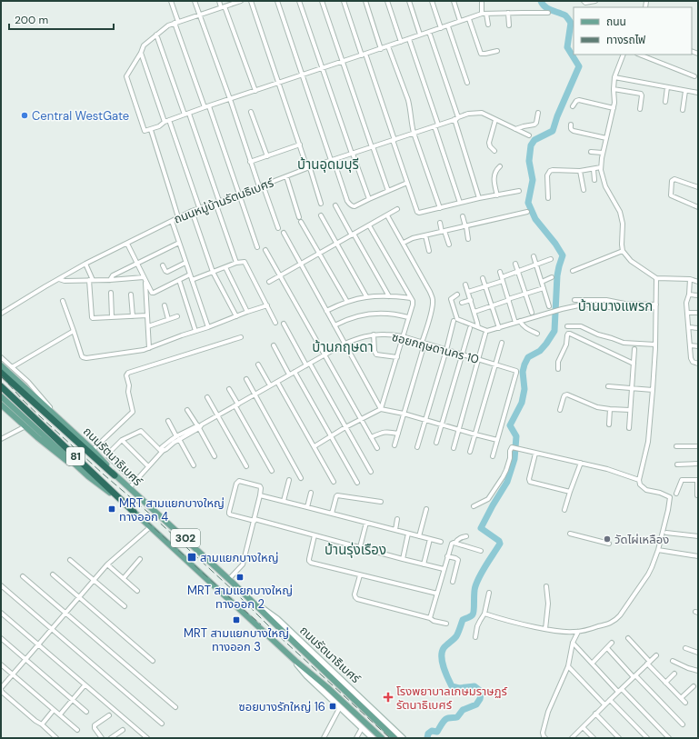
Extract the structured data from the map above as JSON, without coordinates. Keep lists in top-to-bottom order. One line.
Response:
{"streets":{"highway":["81"],"main road":["ถนนรัตนาธิเบศร์","302"],"street":["ถนนหมู่บ้านรัตนธิเบศร์","ซอยกฤษดานคร 10"]},"crossings":[["ซอยกฤษดานคร 10","ถนนรัตนาธิเบศร์"],["81","ถนนรัตนาธิเบศร์"],["81","302"]],"districts":["บ้านอุดมบุรี","บ้านบางแพรก","บ้านกฤษดา","บ้านรุ่งเรือง"],"places":{"other":["Central WestGate","วัดไผ่เหลือง"],"transit":["MRT สามแยกบางใหญ่ ทางออก 4","สามแยกบางใหญ่","MRT สามแยกบางใหญ่ ทางออก 2","MRT สามแยกบางใหญ่ ทางออก 3","ซอยบางรักใหญ่ 16"],"health":["โรงพยาบาลเกษมราษฏร์ รัตนาธิเบศร์"]},"legend":["ถนน","ทางรถไฟ"],"scale_bar":"200 m"}
